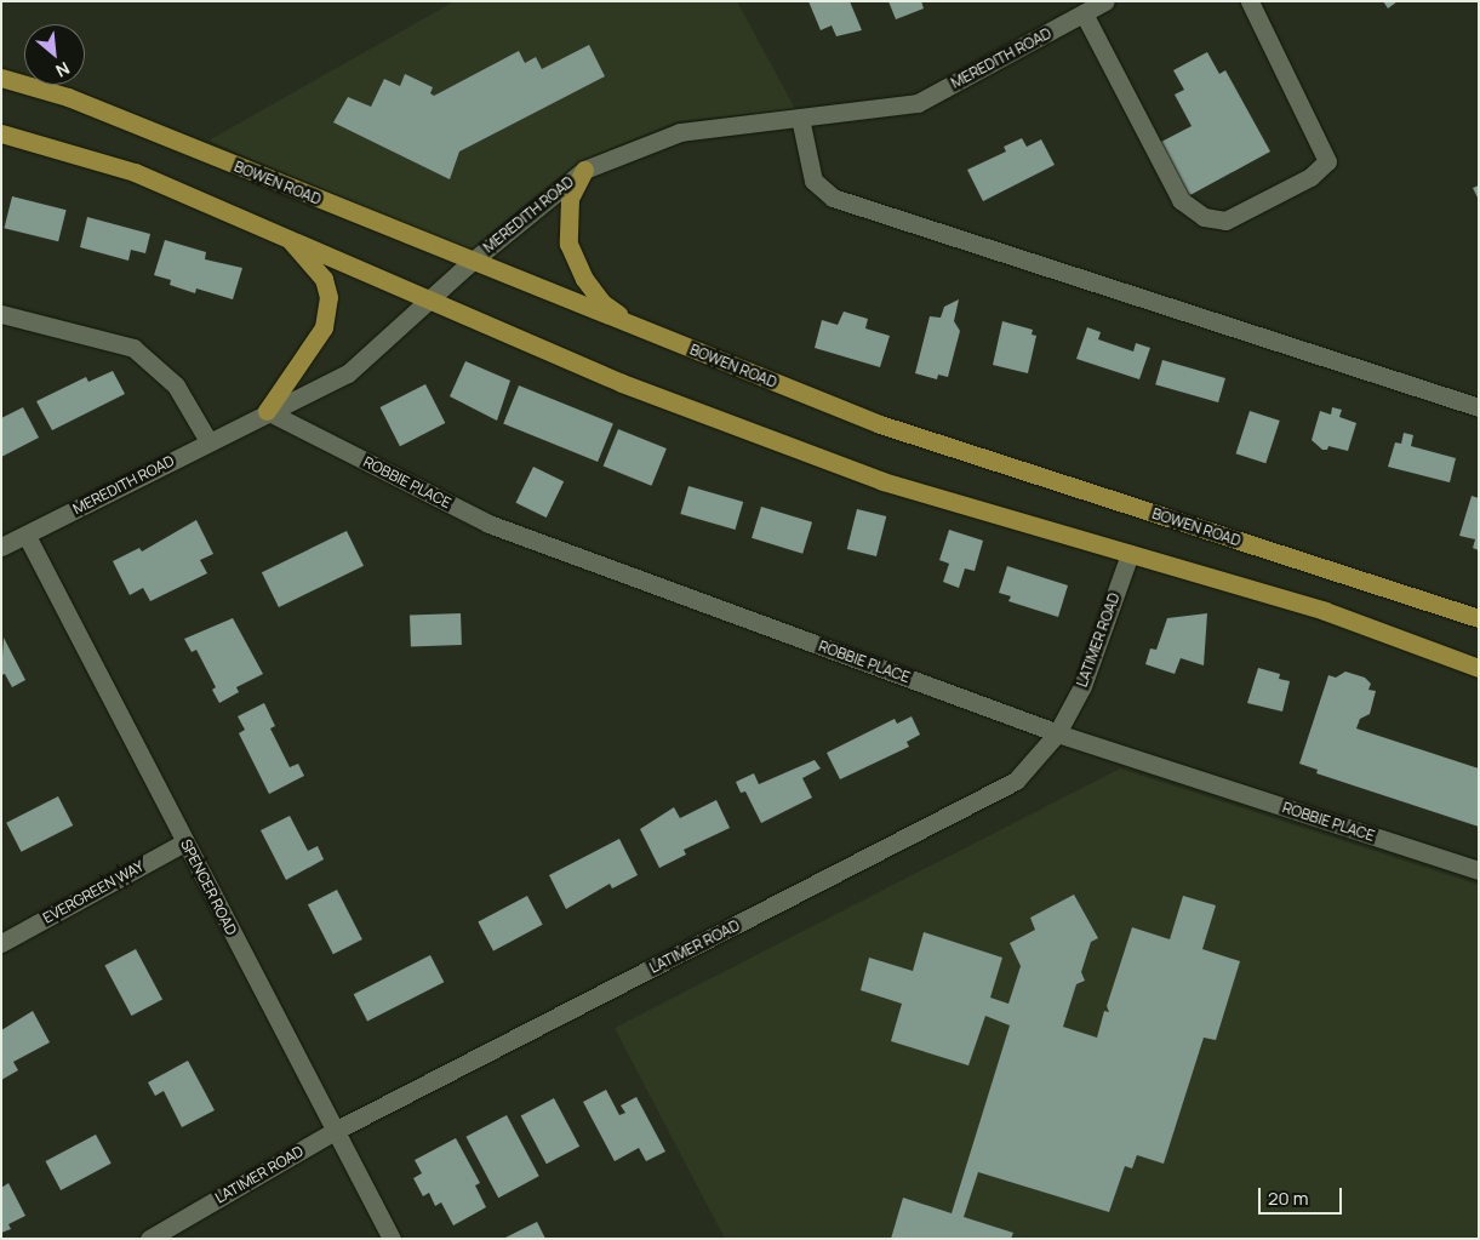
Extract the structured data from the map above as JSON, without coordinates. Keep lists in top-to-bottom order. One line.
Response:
{"streets":{"main road":["BOWEN ROAD"],"street":["MEREDITH ROAD","ROBBIE PLACE","LATIMER ROAD","SPENCER ROAD","EVERGREEN WAY"]},"crossings":[["MEREDITH ROAD","BOWEN ROAD"],["MEREDITH ROAD","ROBBIE PLACE"],["MEREDITH ROAD","SPENCER ROAD"],["ROBBIE PLACE","LATIMER ROAD"],["LATIMER ROAD","SPENCER ROAD"],["SPENCER ROAD","EVERGREEN WAY"]],"scale_bar":"20 m","north":"bottom right"}
